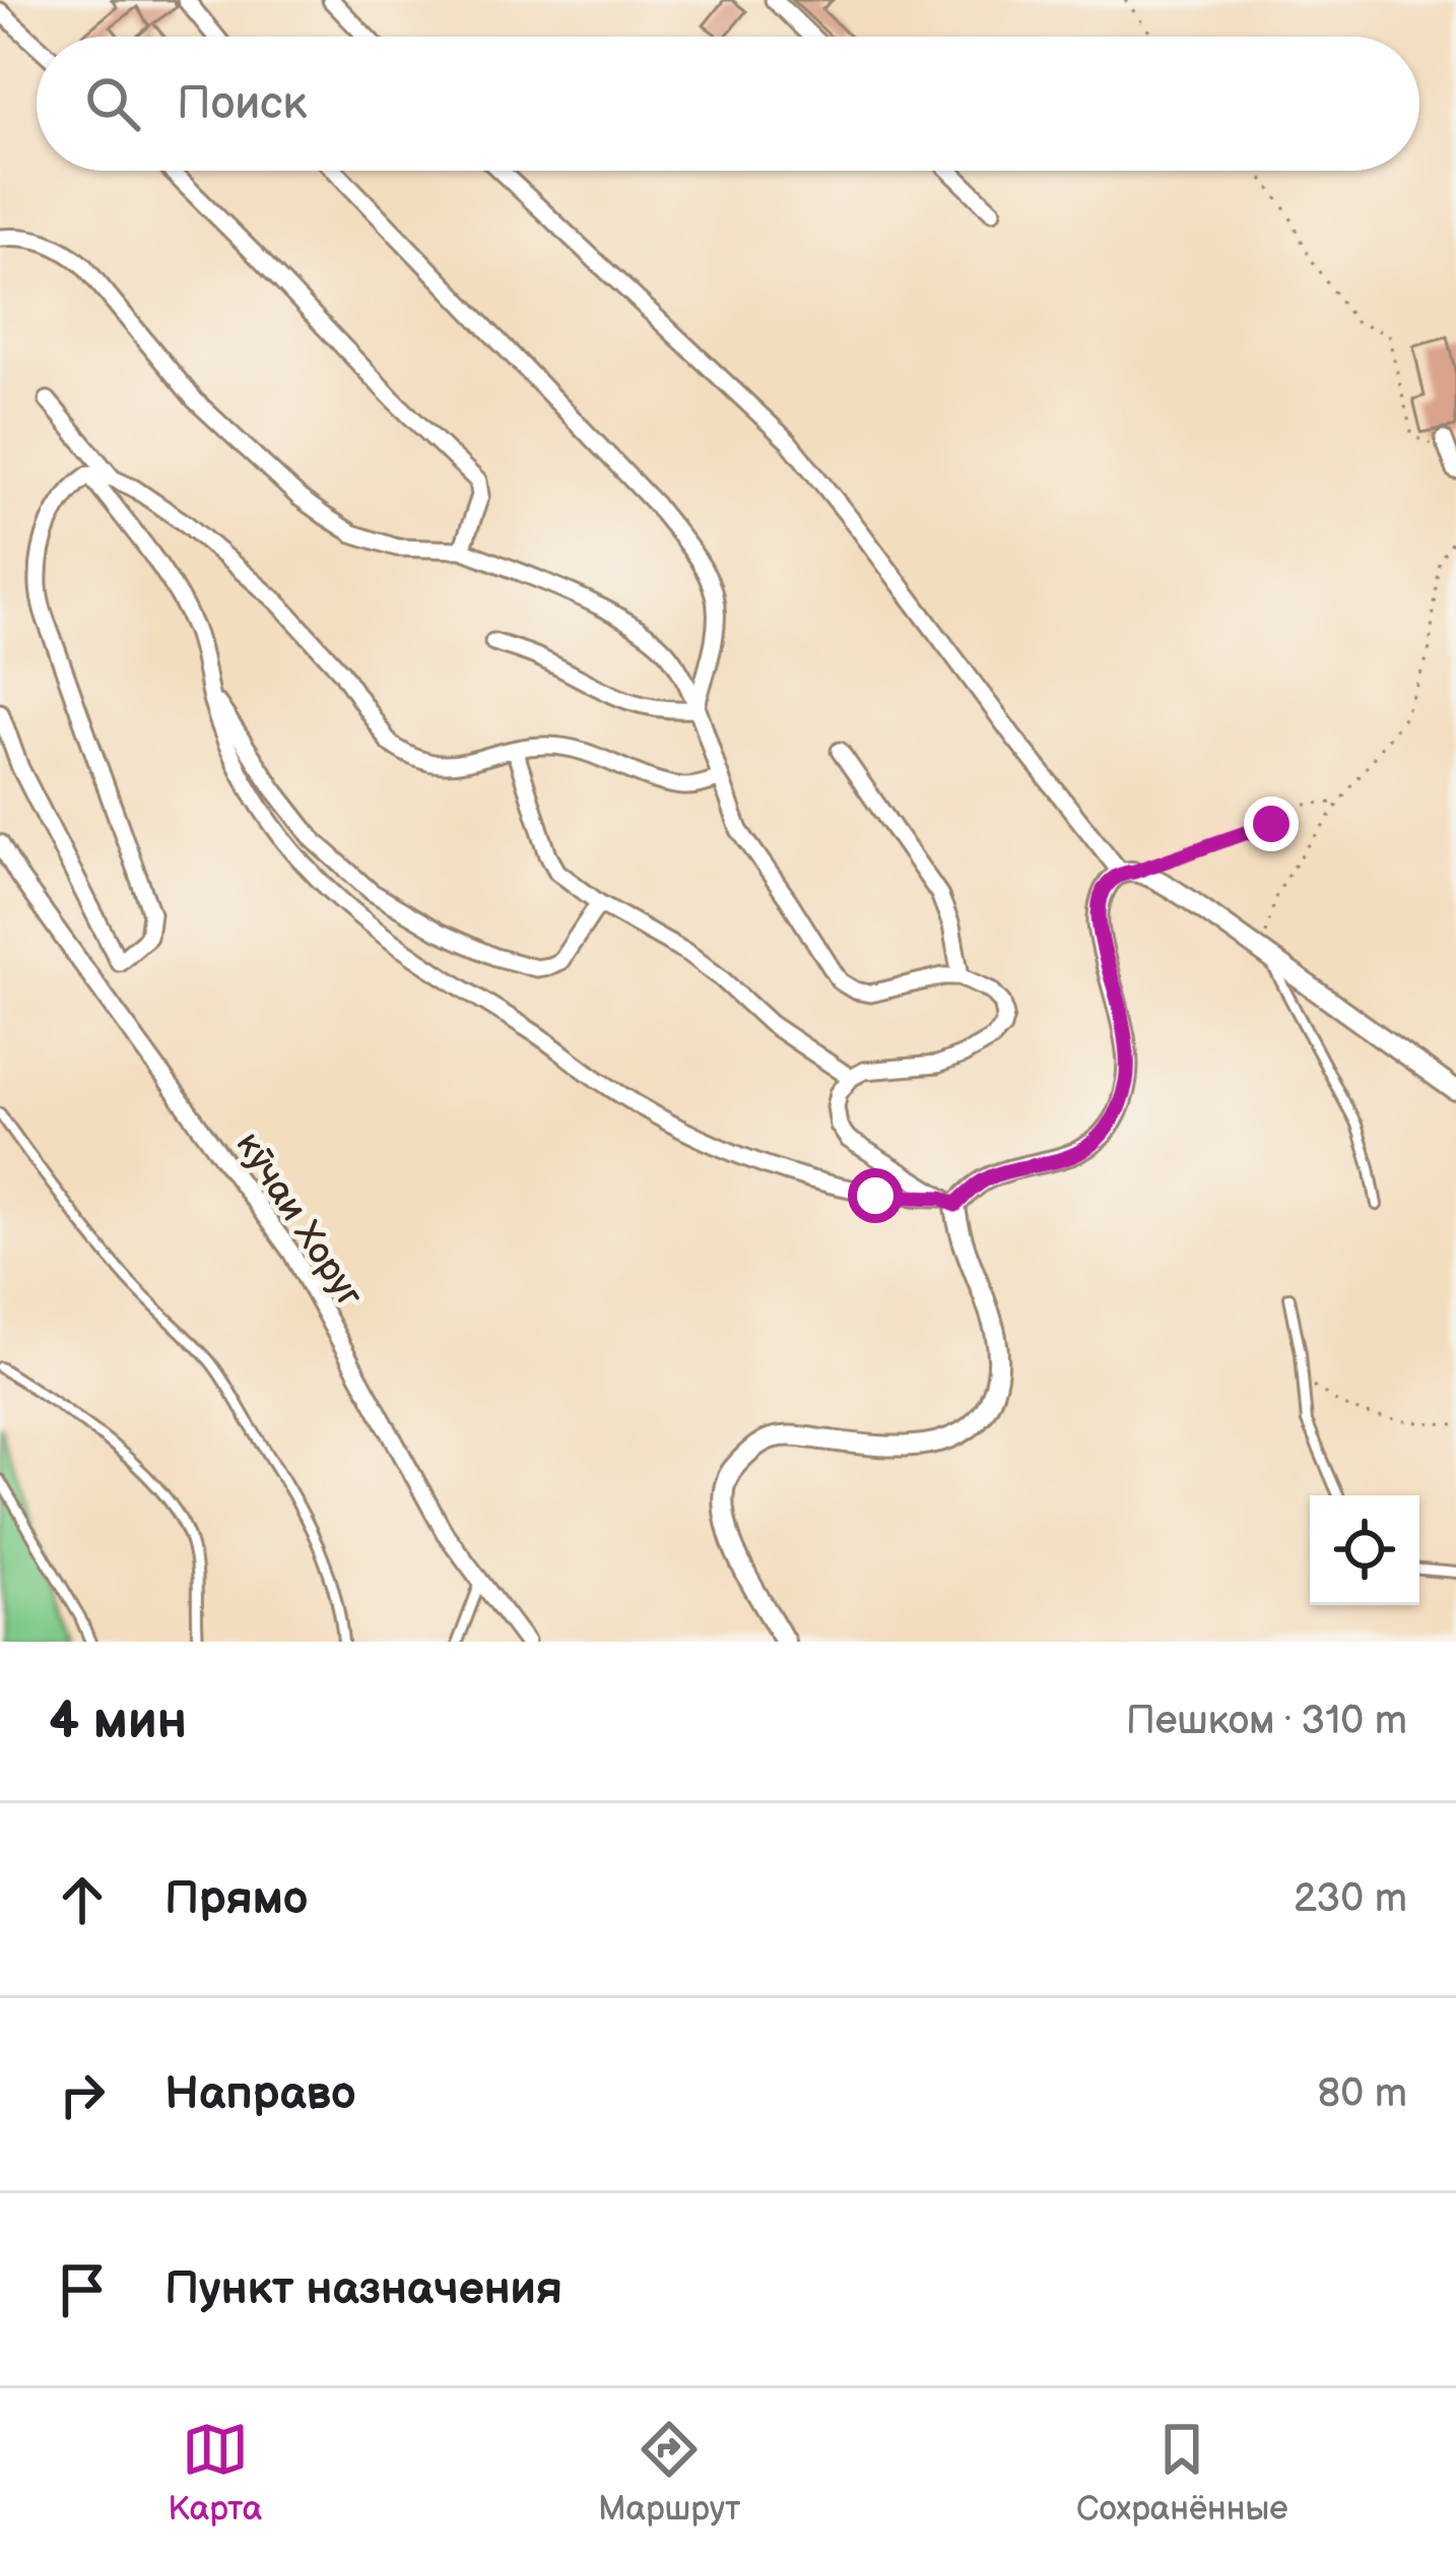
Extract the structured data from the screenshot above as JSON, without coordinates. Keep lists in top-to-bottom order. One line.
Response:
{"streets":{"street":["кӯчаи Хоруг"]},"page":{"search":"Поиск","heading":["4 мин","Пешком · 310 m"],"list":[["Прямо","230 m"],["Направо","80 m"],"Пункт назначения"],"nav":["Карта","Маршрут","Сохранённые"]}}
